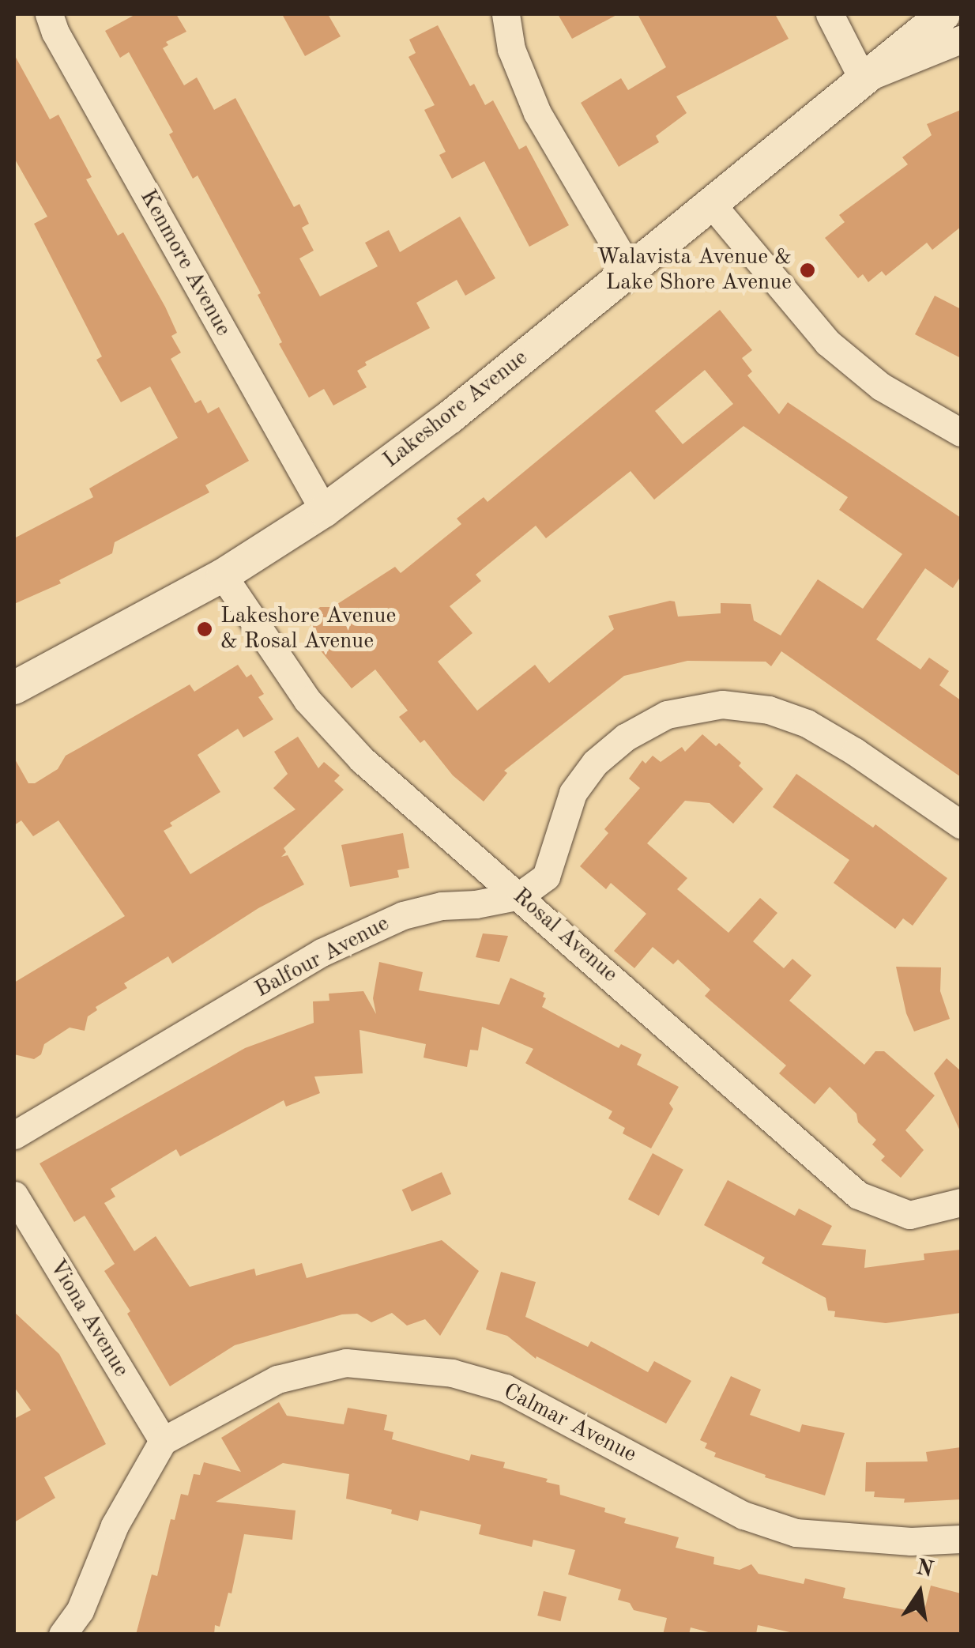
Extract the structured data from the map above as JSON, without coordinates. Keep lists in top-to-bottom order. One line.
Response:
{"streets":{"street":["Kenmore Avenue","Lakeshore Avenue","Rosal Avenue","Balfour Avenue","Viona Avenue","Calmar Avenue"]},"crossings":[["Kenmore Avenue","Lakeshore Avenue"],["Lakeshore Avenue","Rosal Avenue"],["Rosal Avenue","Balfour Avenue"],["Viona Avenue","Calmar Avenue"]],"places":["Walavista Avenue & Lake Shore Avenue","Lakeshore Avenue & Rosal Avenue"],"north":"top"}
